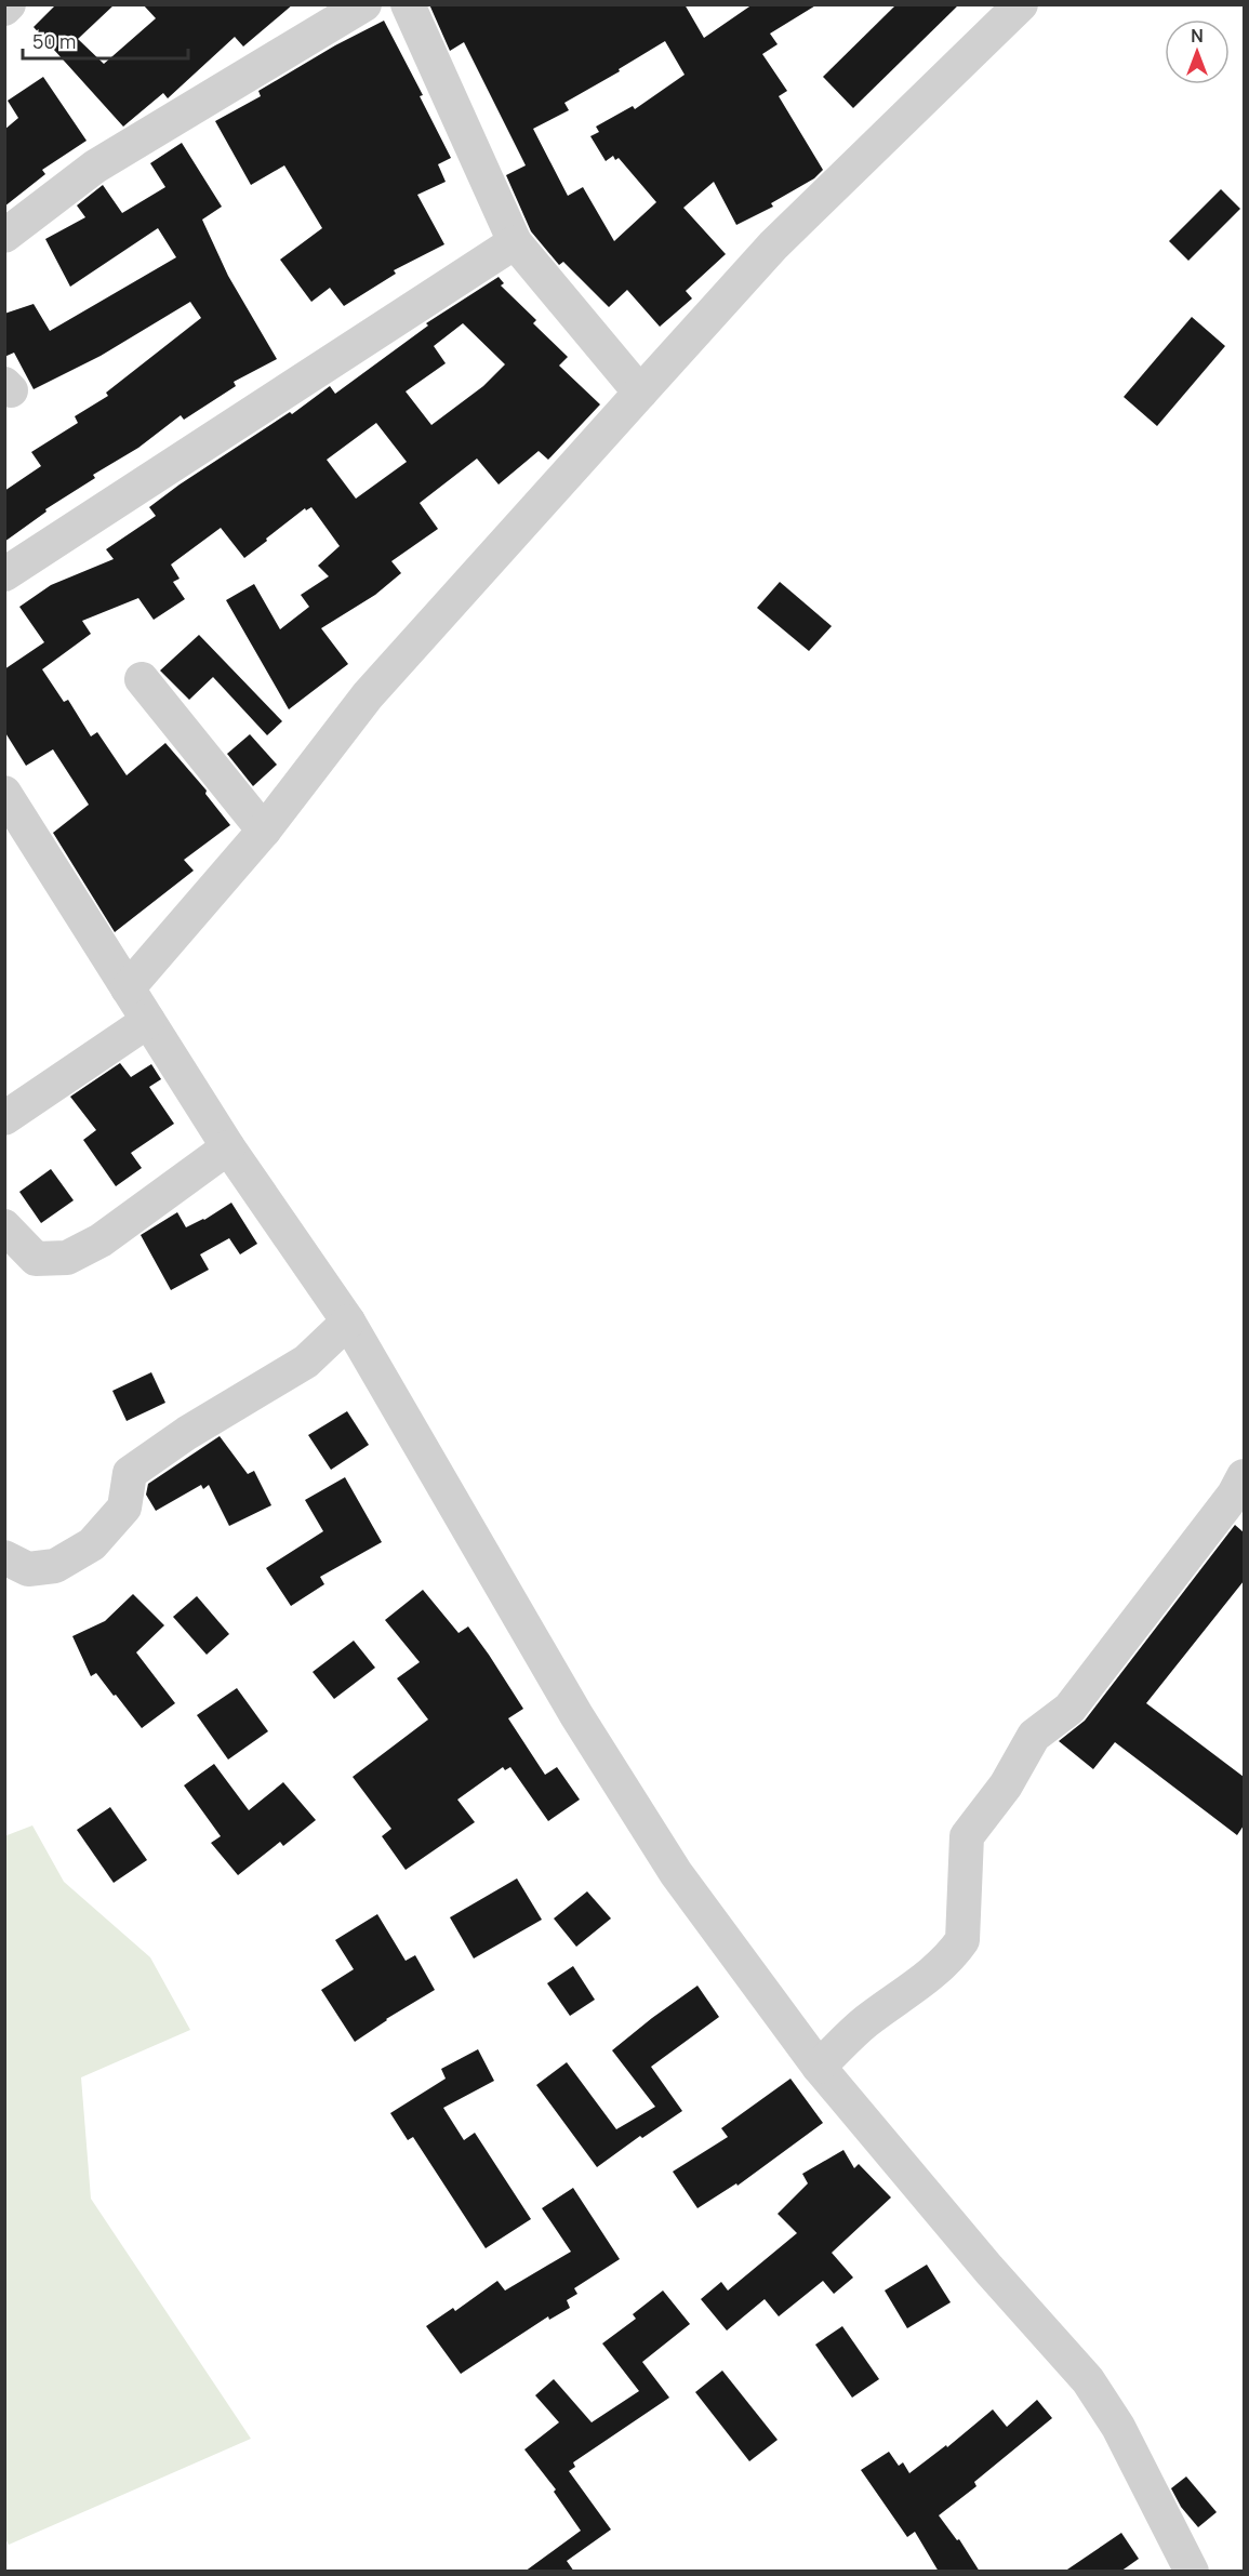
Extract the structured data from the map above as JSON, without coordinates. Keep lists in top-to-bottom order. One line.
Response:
{"scale_bar":"50 m","north":"top"}
